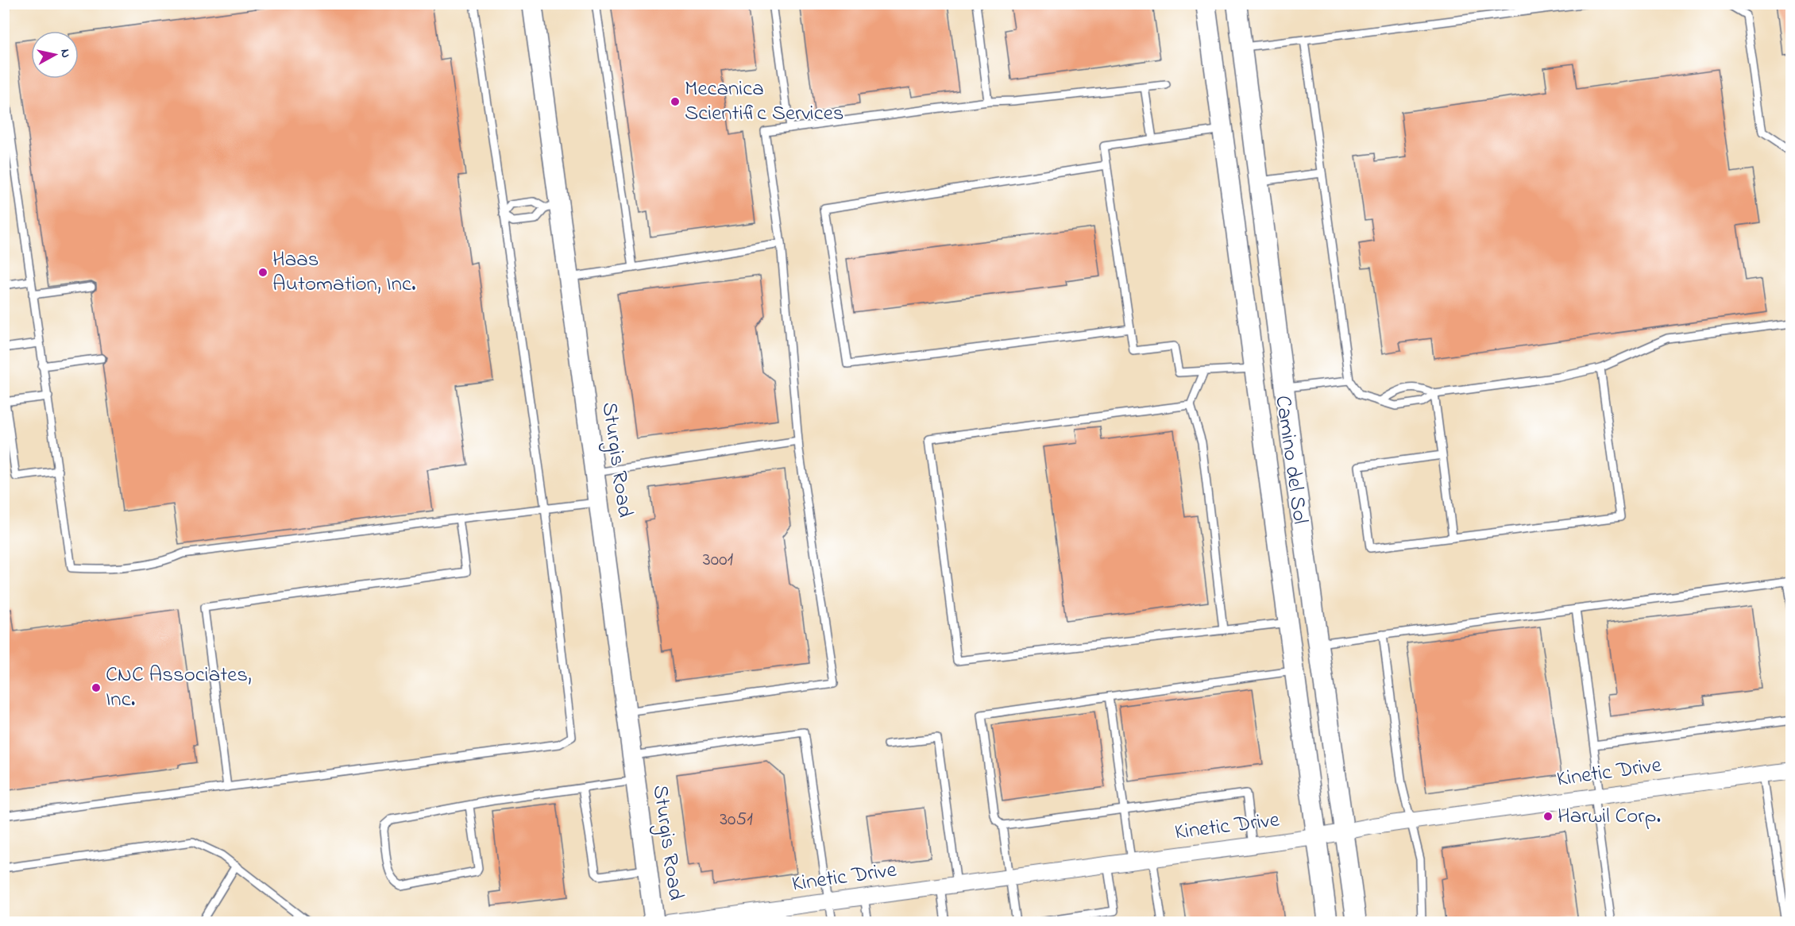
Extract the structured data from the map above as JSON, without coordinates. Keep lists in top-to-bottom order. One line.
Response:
{"streets":{"street":["Sturgis Road","Camino del Sol","Kinetic Drive"]},"crossings":[["Camino del Sol","Kinetic Drive"]],"places":["Mecanica Scientific Services","Haas Automation, Inc.","CNC Associates, Inc.","Harwil Corp."],"house_numbers":["3001","3051"],"north":"right"}
